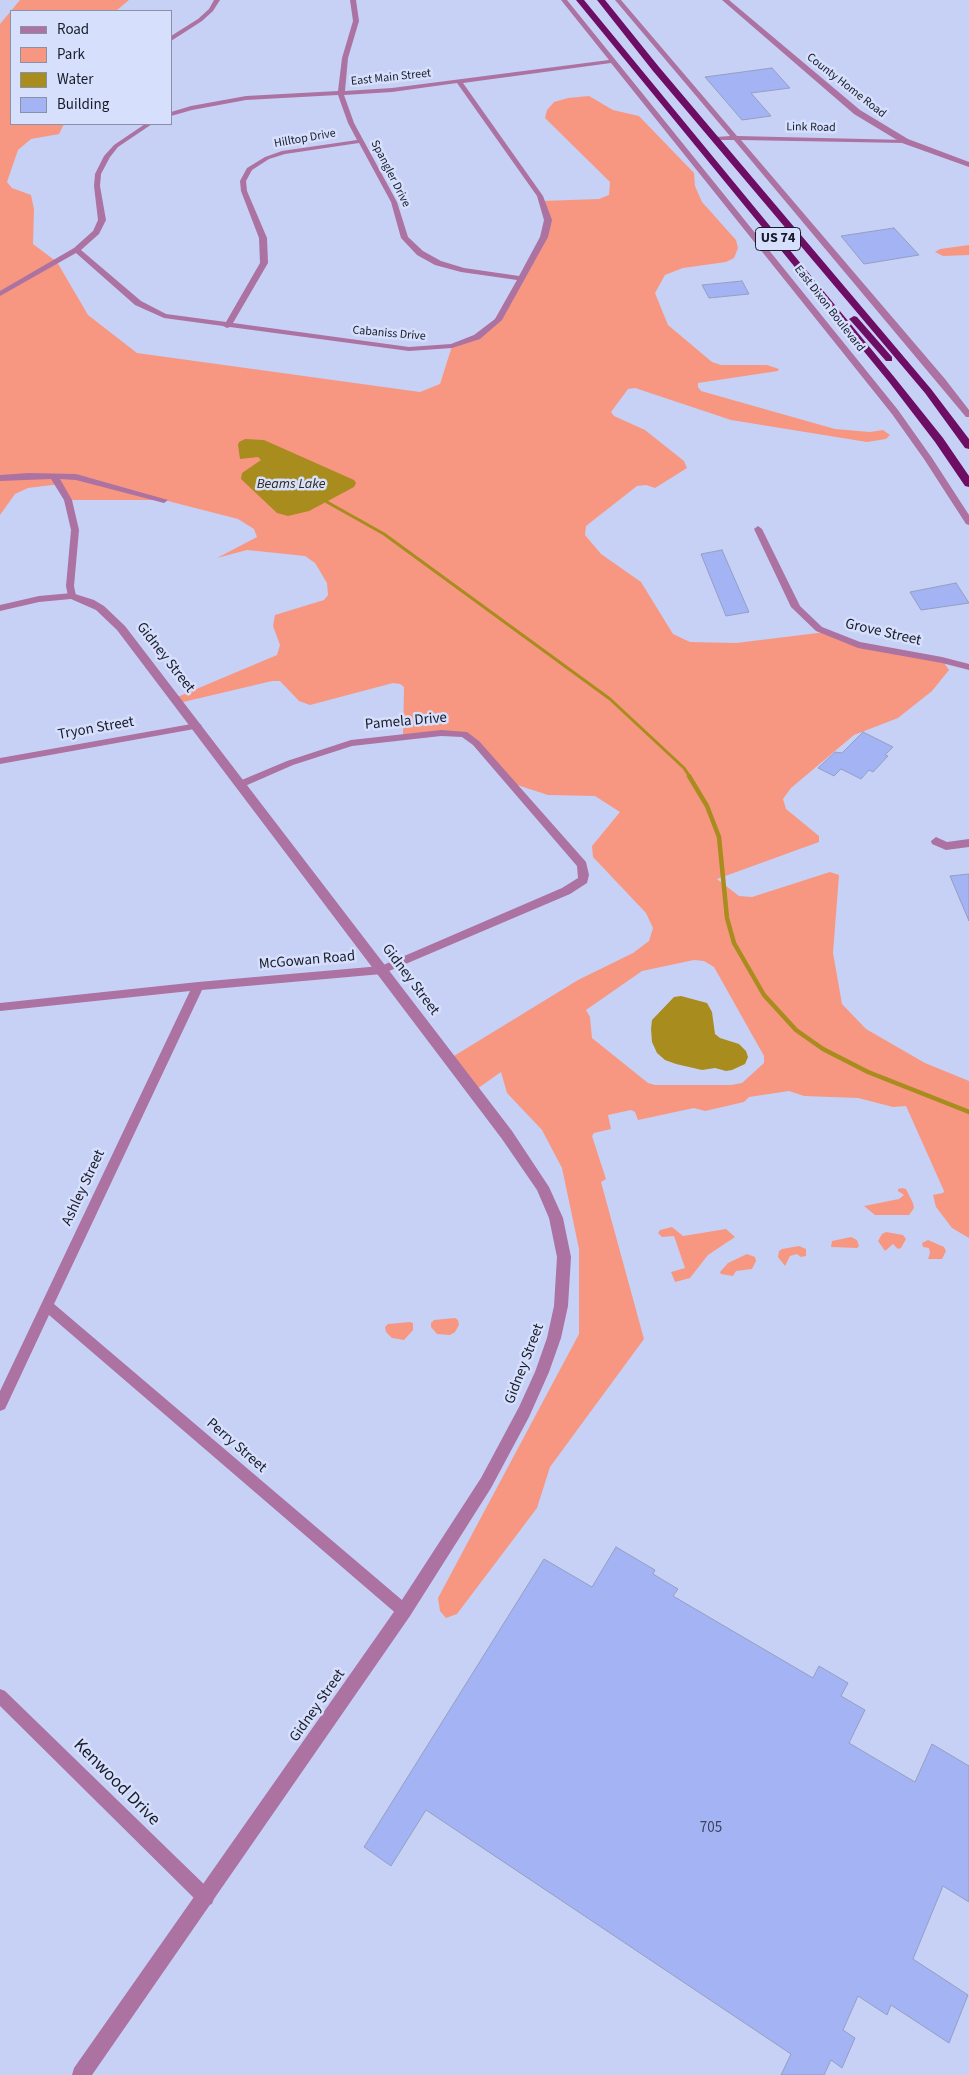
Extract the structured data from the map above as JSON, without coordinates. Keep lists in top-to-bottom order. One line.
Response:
{"streets":{"highway":["US 74","East Dixon Boulevard"],"street":["East Main Street","County Home Road","Link Road","Hilltop Drive","Spangler Drive","Cabaniss Drive","Grove Street","Gidney Street","Pamela Drive","Tryon Street","McGowan Road","Ashley Street","Perry Street","Kenwood Drive"]},"crossings":[["East Main Street","Spangler Drive"],["East Main Street","East Dixon Boulevard"],["East Main Street","Cabaniss Drive"],["County Home Road","Link Road"],["Link Road","East Dixon Boulevard"],["Hilltop Drive","Spangler Drive"],["Hilltop Drive","Cabaniss Drive"],["Spangler Drive","Cabaniss Drive"],["Gidney Street","Pamela Drive"],["Gidney Street","Tryon Street"],["Gidney Street","McGowan Road"],["Gidney Street","Perry Street"],["Gidney Street","Kenwood Drive"],["Pamela Drive","McGowan Road"],["McGowan Road","Ashley Street"],["Ashley Street","Perry Street"]],"water":["Beams Lake"],"house_numbers":["705"],"legend":["Road","Park","Water","Building"]}
